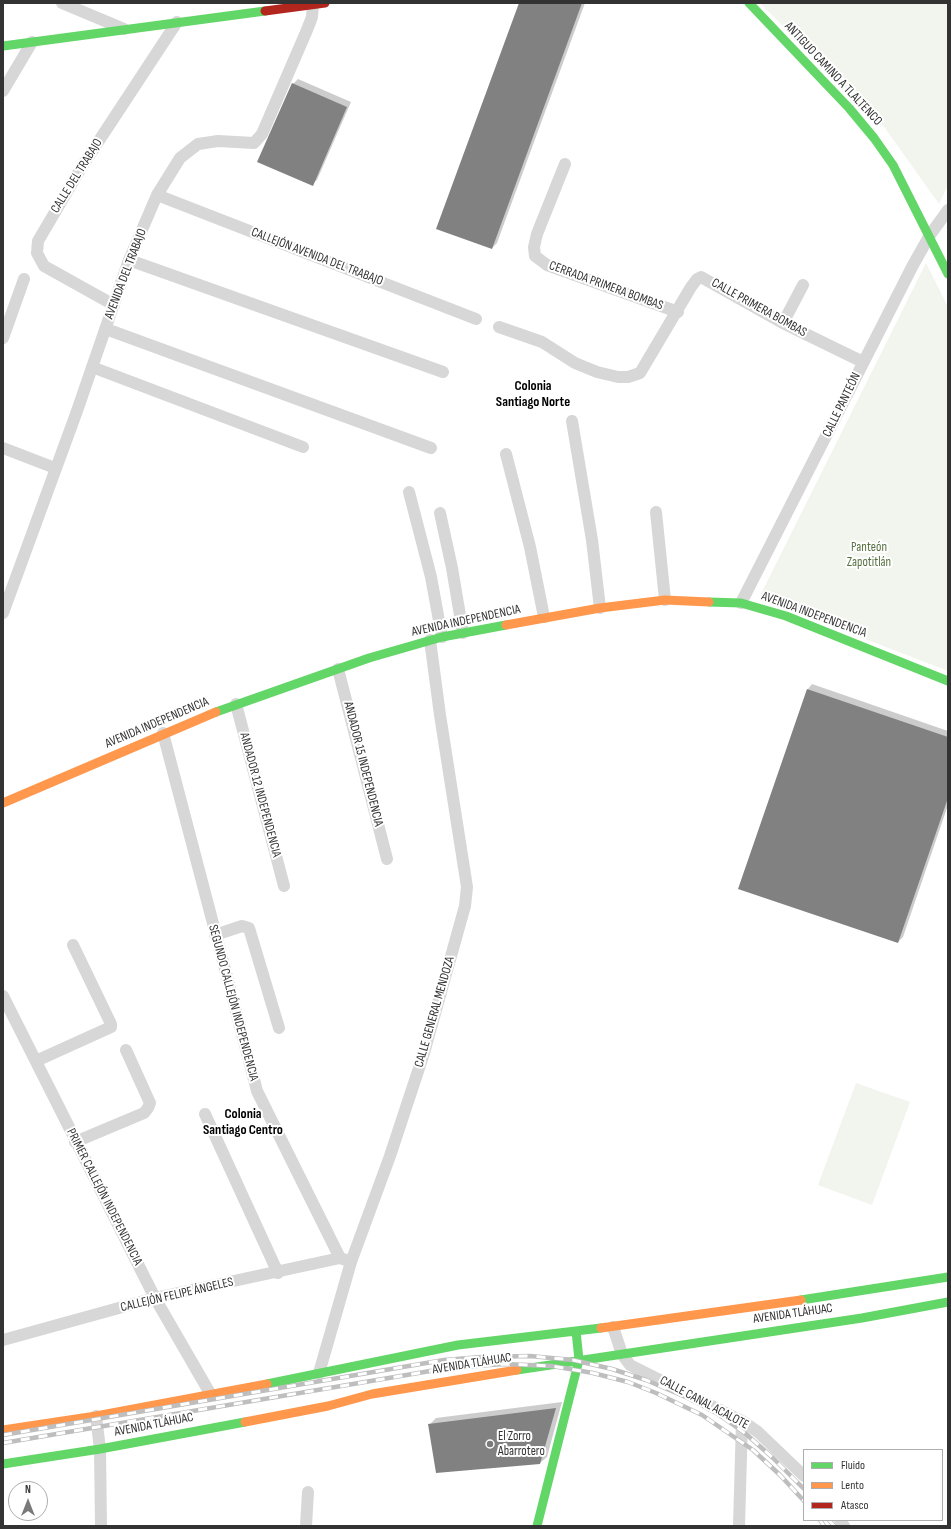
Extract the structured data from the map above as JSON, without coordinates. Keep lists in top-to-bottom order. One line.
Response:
{"streets":{"main road":["ANTIGUO CAMINO A TLALTENCO","AVENIDA INDEPENDENCIA","AVENIDA TLÁHUAC"],"street":["CALLE DEL TRABAJO","CALLEJÓN AVENIDA DEL TRABAJO","AVENIDA DEL TRABAJO","CERRADA PRIMERA BOMBAS","CALLE PRIMERA BOMBAS","CALLE PANTEÓN","ANDADOR 15 INDEPENDENCIA","ANDADOR 12 INDEPENDENCIA","SEGUNDO CALLEJÓN INDEPENDENCIA","CALLE GENERAL MENDOZA","PRIMER CALLEJÓN INDEPENDENCIA","CALLEJÓN FELIPE ÁNGELES","CALLE CANAL ACALOTE"]},"crossings":[["ANTIGUO CAMINO A TLALTENCO","CALLE PANTEÓN"],["CALLE DEL TRABAJO","AVENIDA DEL TRABAJO"],["CALLEJÓN AVENIDA DEL TRABAJO","AVENIDA DEL TRABAJO"],["CERRADA PRIMERA BOMBAS","CALLE PRIMERA BOMBAS"],["CALLE PRIMERA BOMBAS","CALLE PANTEÓN"],["CALLE PANTEÓN","AVENIDA INDEPENDENCIA"],["AVENIDA INDEPENDENCIA","ANDADOR 15 INDEPENDENCIA"],["AVENIDA INDEPENDENCIA","ANDADOR 12 INDEPENDENCIA"],["AVENIDA INDEPENDENCIA","SEGUNDO CALLEJÓN INDEPENDENCIA"],["AVENIDA INDEPENDENCIA","CALLE GENERAL MENDOZA"],["SEGUNDO CALLEJÓN INDEPENDENCIA","CALLE GENERAL MENDOZA"],["SEGUNDO CALLEJÓN INDEPENDENCIA","CALLEJÓN FELIPE ÁNGELES"],["CALLE GENERAL MENDOZA","CALLEJÓN FELIPE ÁNGELES"],["CALLE GENERAL MENDOZA","AVENIDA TLÁHUAC"],["PRIMER CALLEJÓN INDEPENDENCIA","CALLEJÓN FELIPE ÁNGELES"],["PRIMER CALLEJÓN INDEPENDENCIA","AVENIDA TLÁHUAC"],["AVENIDA TLÁHUAC","CALLE CANAL ACALOTE"]],"districts":["Colonia Santiago Norte","Colonia Santiago Centro"],"parks":["Panteón Zapotitlán"],"places":["El Zorro Abarrotero"],"legend":["Fluido","Lento","Atasco"],"north":"top"}
